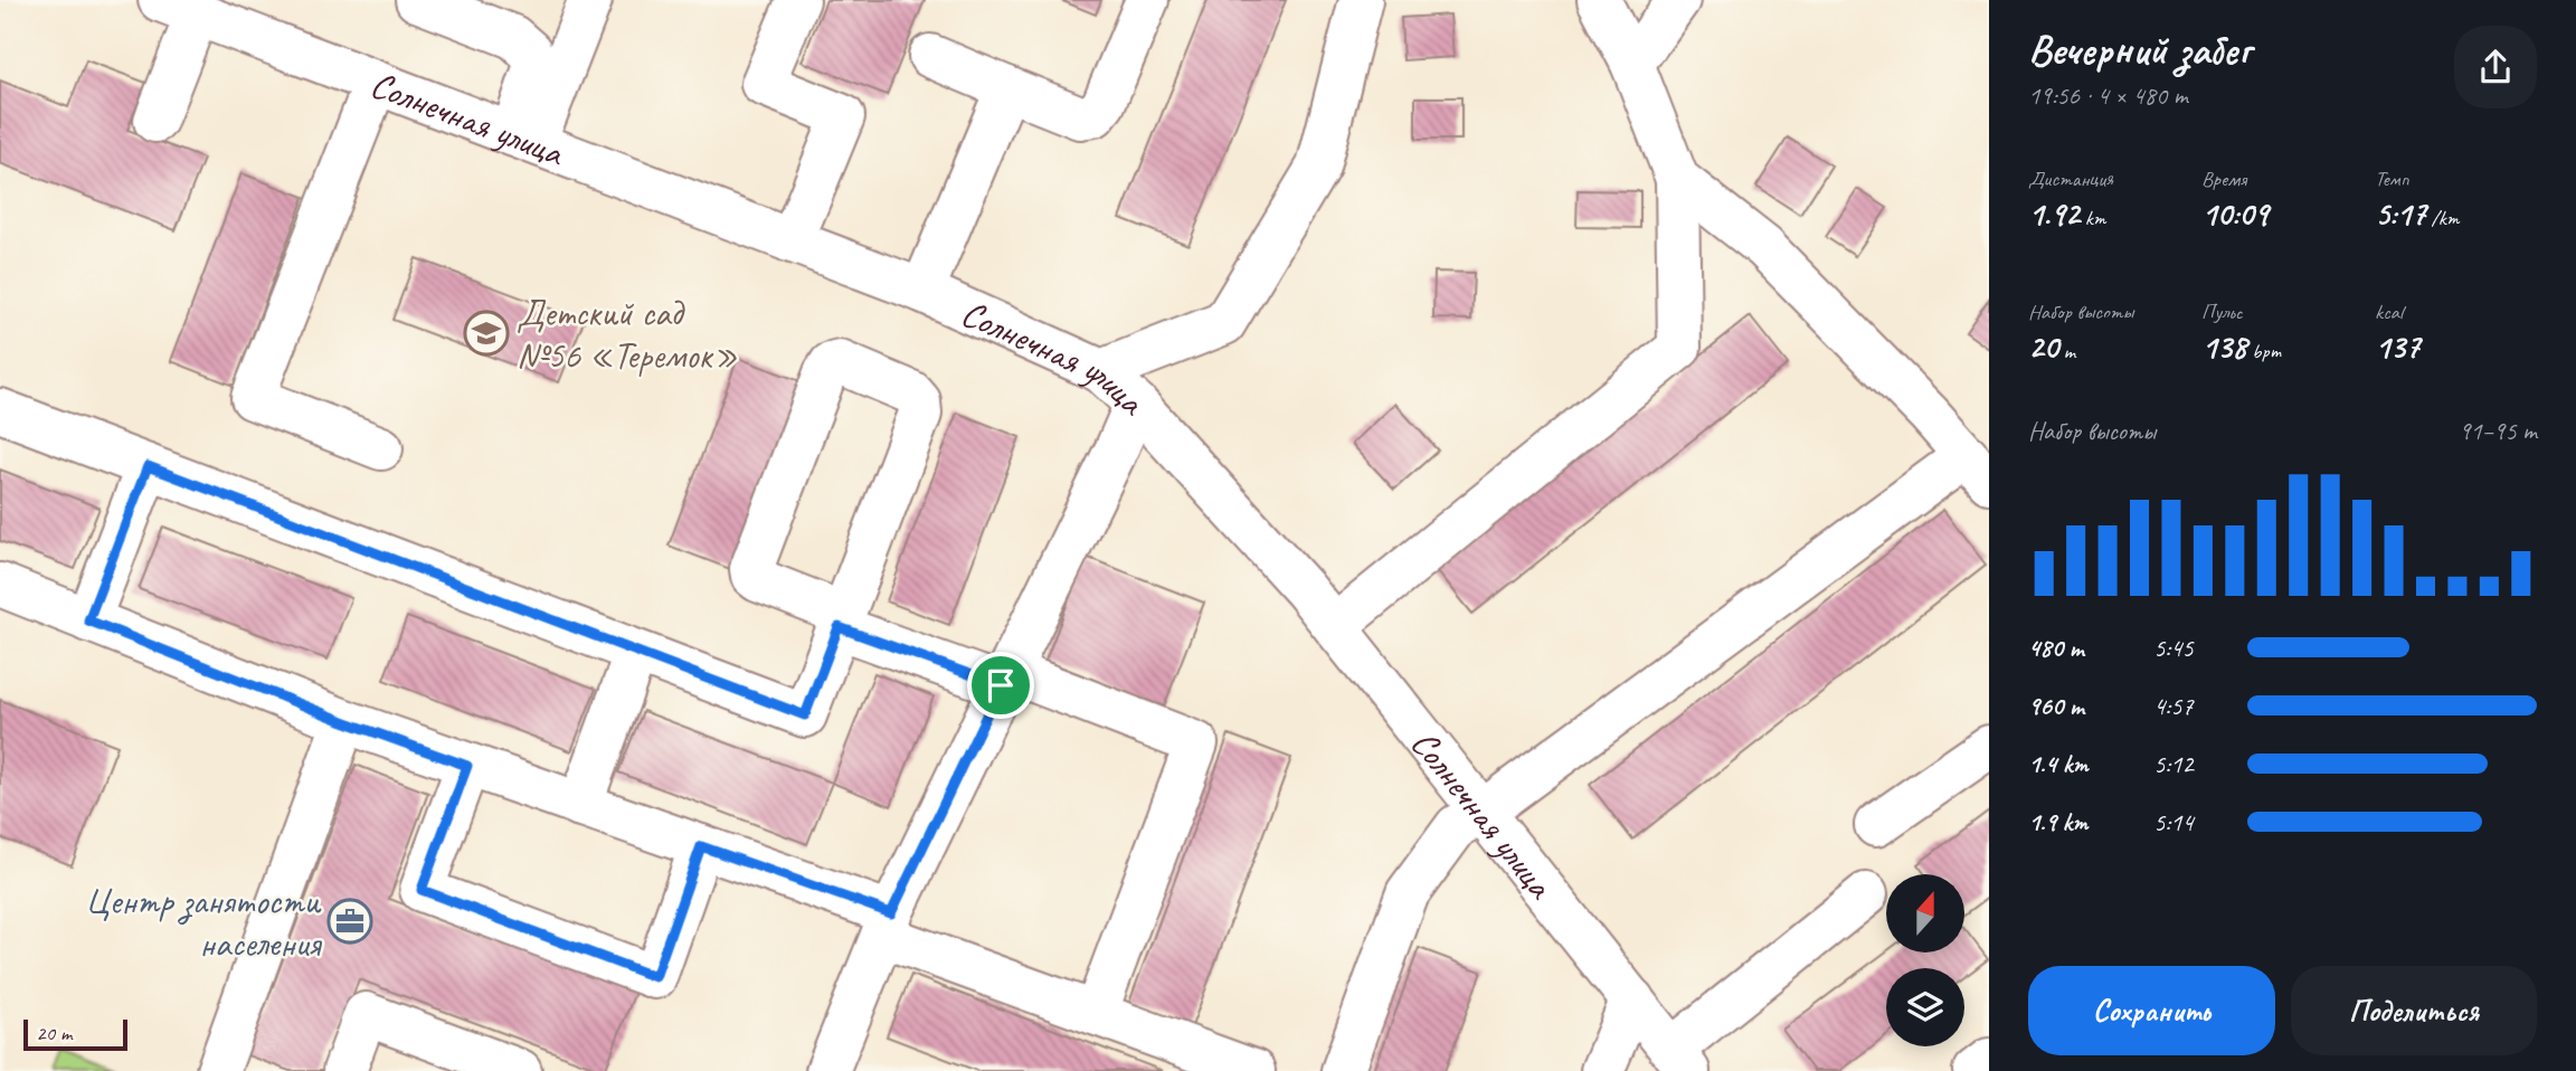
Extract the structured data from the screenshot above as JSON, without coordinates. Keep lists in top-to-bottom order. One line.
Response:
{"streets":{"street":["Солнечная улица"]},"places":{"school or university":["Детский сад №56 «Теремок»"],"office":["Центр занятости населения"]},"scale_bar":"20 m","north":"top","page":{"heading":["Вечерний забег","19:56 · 4 × 480 m"],"stats":[["Дистанция","1.92 km"],["Время","10:09"],["Темп","5:17 /km"],["Набор высоты","20 m"],["Пульс","138 bpm"],["kcal","137"]],"chart":["Набор высоты","91–95 m"],"list":[{"name":"480 m","note":"5:45"},{"name":"960 m","note":"4:57"},{"name":"1.4 km","note":"5:12"},{"name":"1.9 km","note":"5:14"}],"buttons":["Сохранить","Поделиться"],"scale":"20 m"}}
